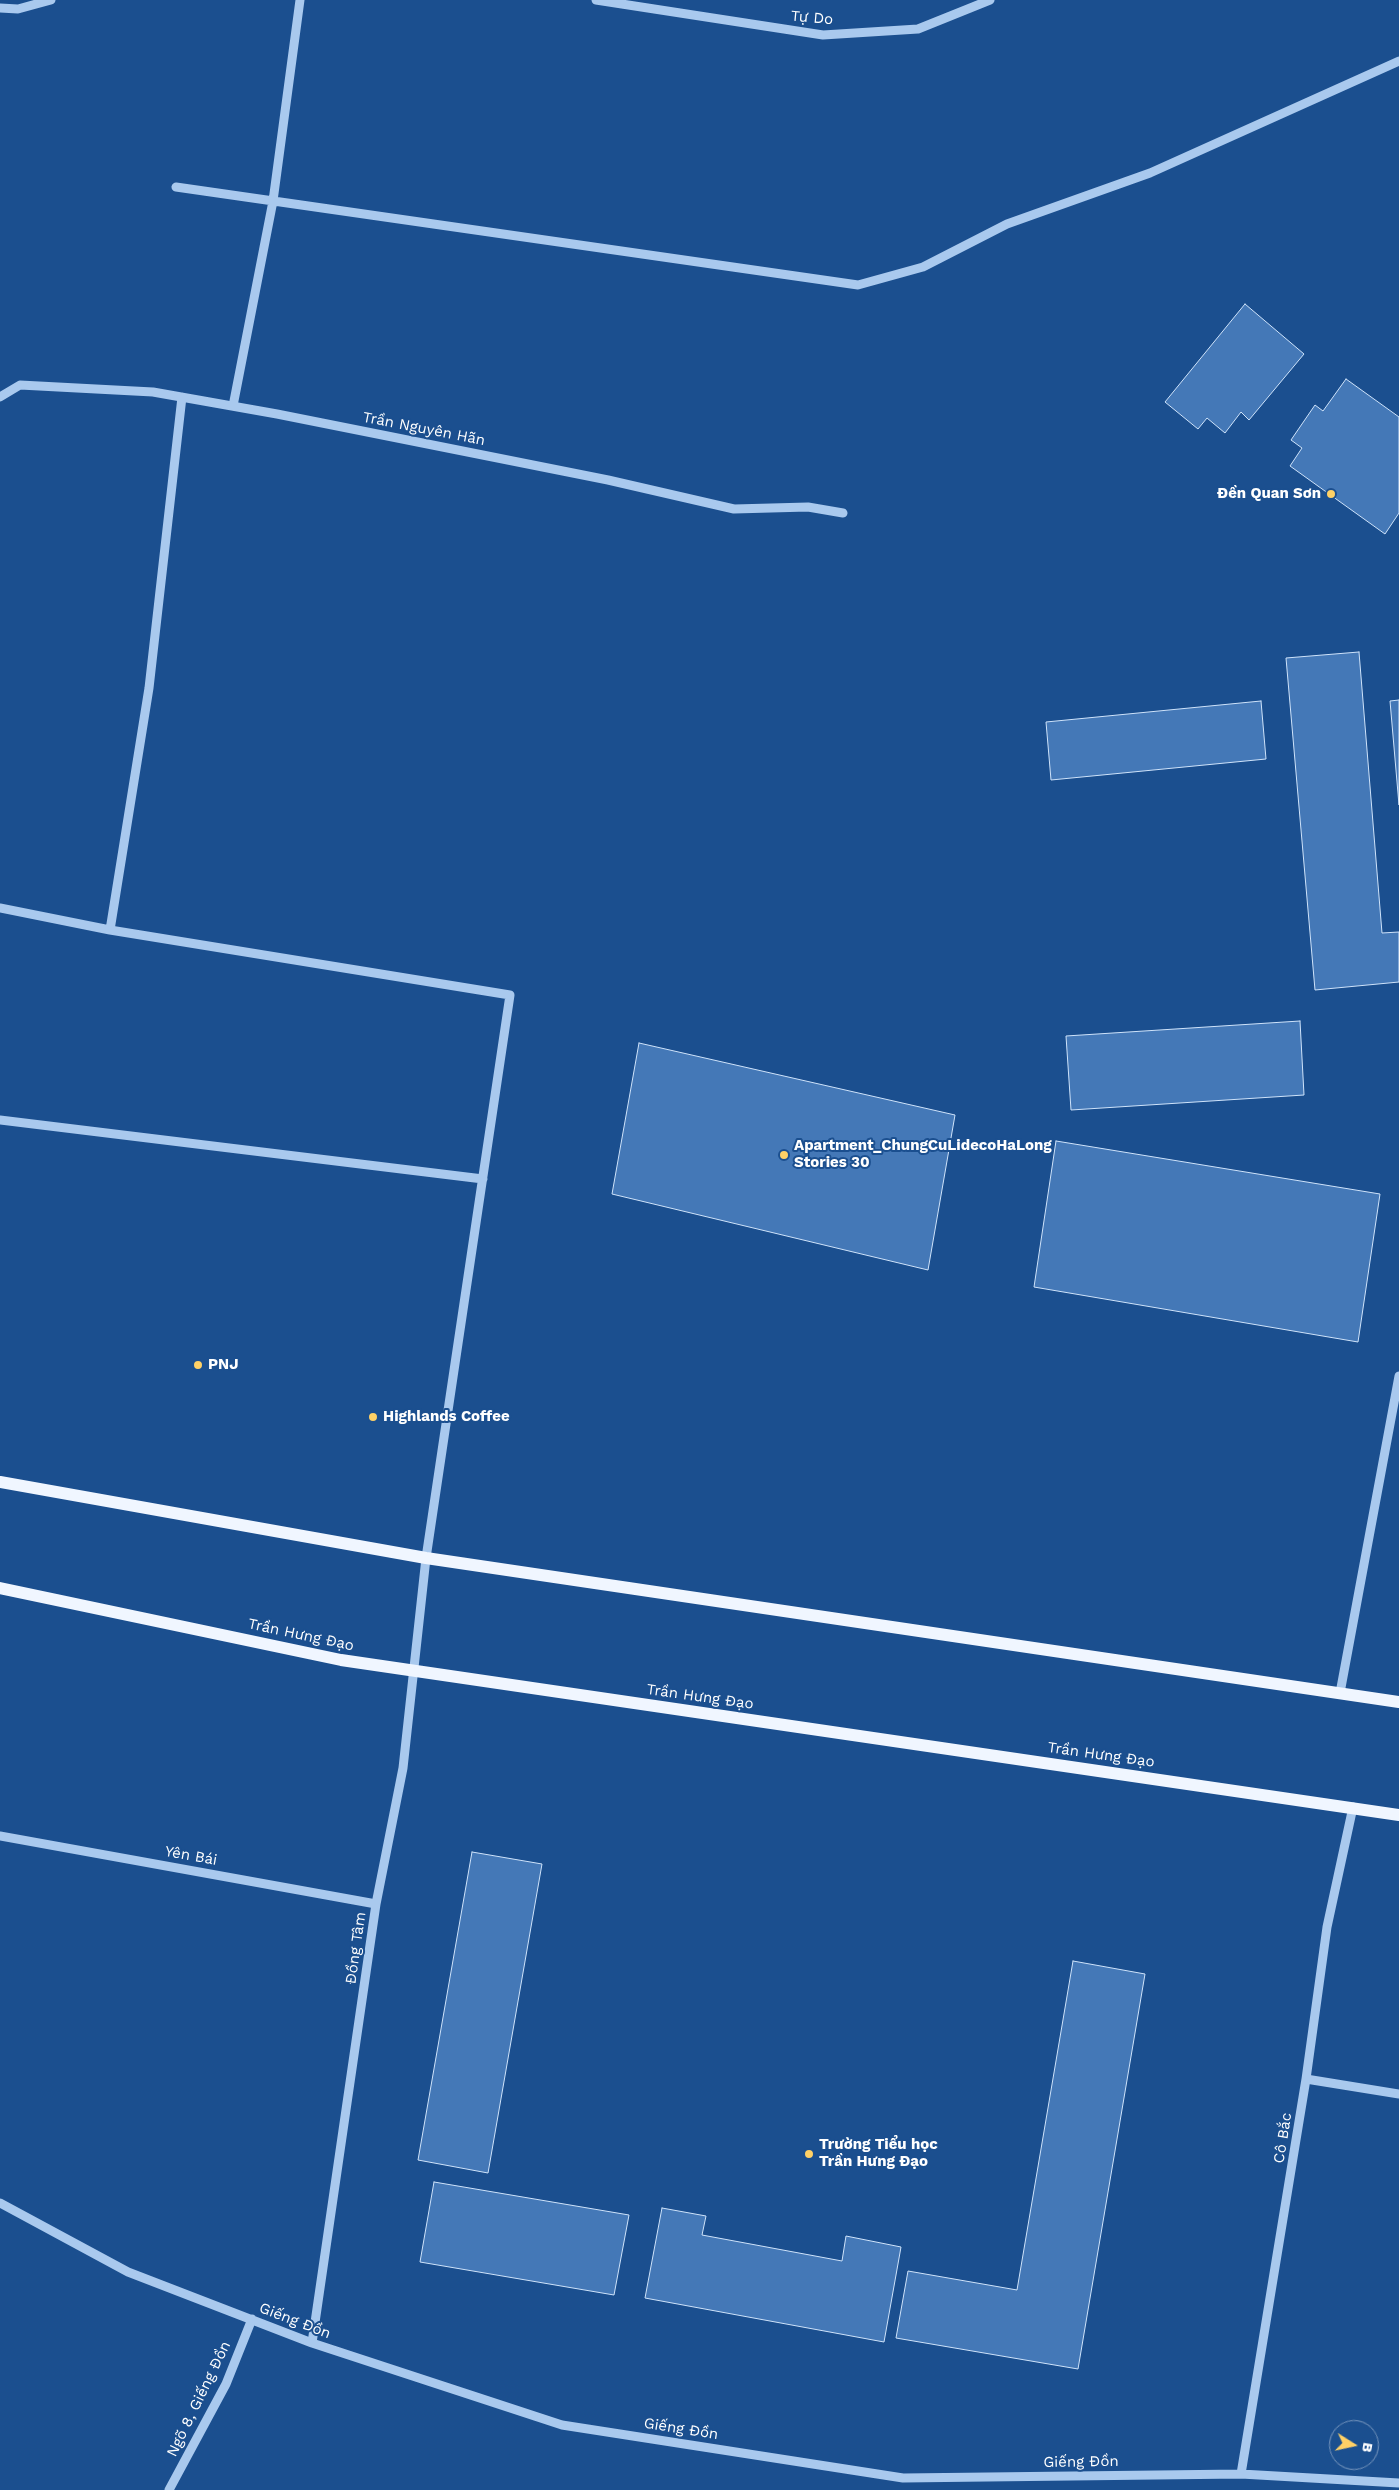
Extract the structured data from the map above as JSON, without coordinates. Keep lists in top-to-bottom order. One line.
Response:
{"streets":{"main road":["Trần Hưng Đạo"],"street":["Tự Do","Trần Nguyên Hãn","Yên Bái","Đồng Tâm","Cô Bắc","Giếng Đồn","Ngõ 8, Giếng Đồn"]},"crossings":[["Trần Hưng Đạo","Đồng Tâm"],["Trần Hưng Đạo","Cô Bắc"],["Yên Bái","Đồng Tâm"],["Đồng Tâm","Giếng Đồn"],["Cô Bắc","Giếng Đồn"],["Giếng Đồn","Ngõ 8, Giếng Đồn"]],"places":["Đền Quan Sơn","Apartment_ChungCuLidecoHaLong Stories 30","PNJ","Highlands Coffee","Trường Tiểu học Trần Hưng Đạo"],"north":"right"}
